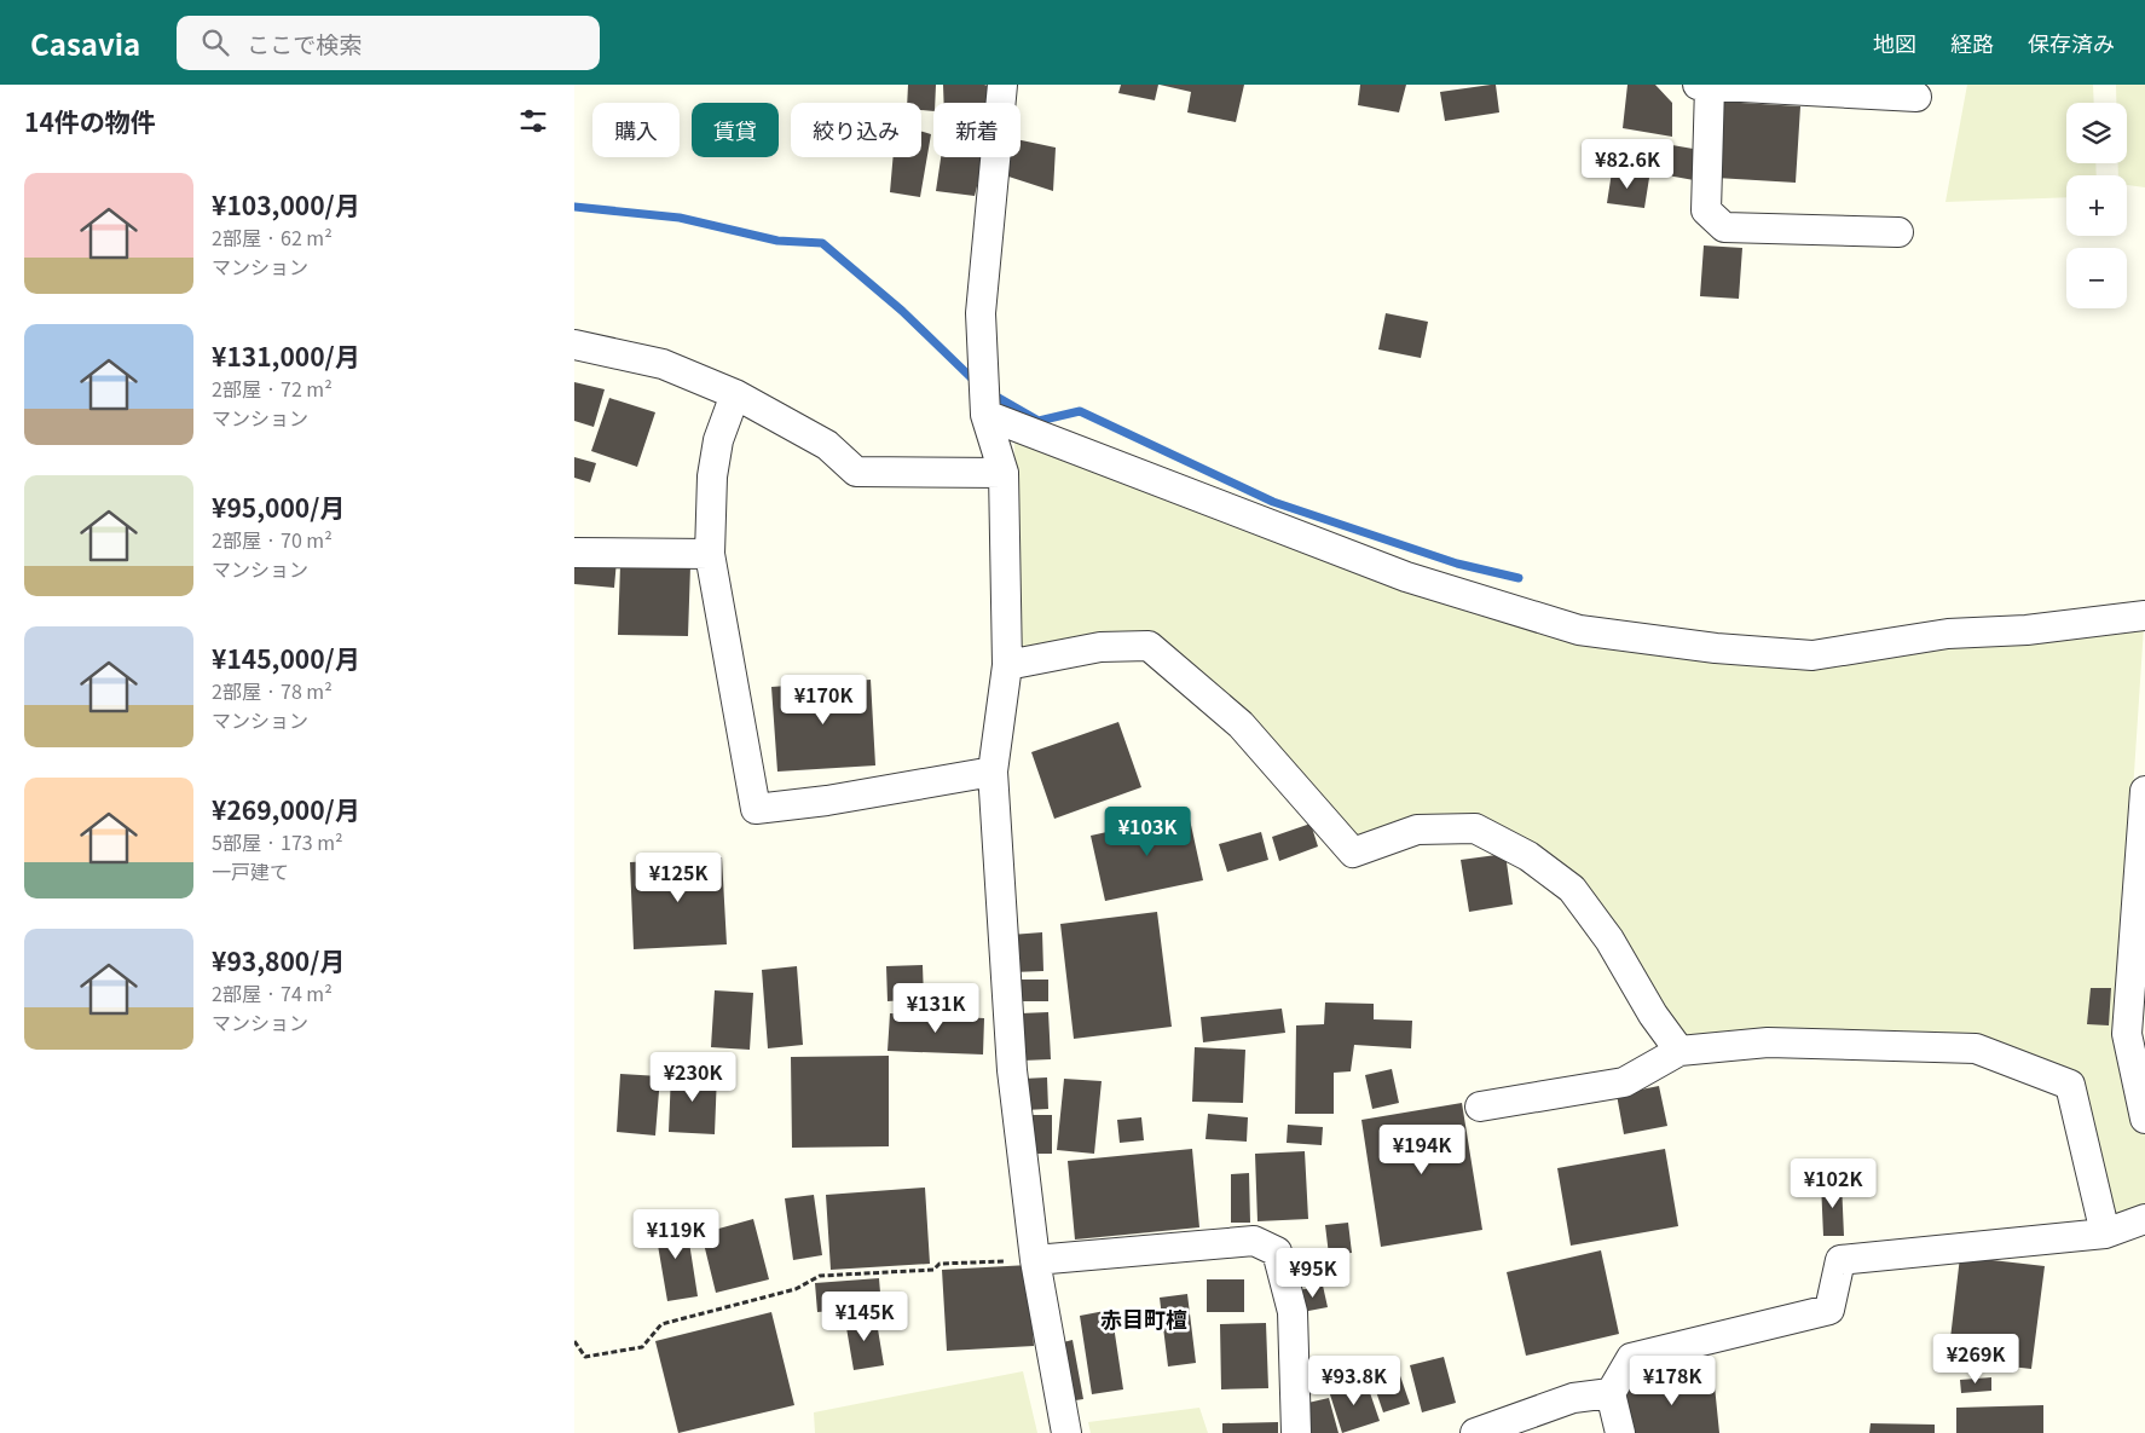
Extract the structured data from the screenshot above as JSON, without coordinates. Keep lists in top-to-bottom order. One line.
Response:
{"districts":["赤目町檀"],"page":{"header":"Casavia","search":"ここで検索","nav":["地図","経路","保存済み"],"heading":"14件の物件","map_buttons":["+","−"],"chip":["購入","賃貸","絞り込み","新着"],"price":["¥82.6K","¥170K","¥103K","¥125K","¥131K","¥230K","¥194K","¥102K","¥119K","¥95K","¥145K","¥269K","¥93.8K","¥178K"],"list":[{"name":"¥103,000/月","note":"2部屋 · 62 m² · マンション"},{"name":"¥131,000/月","note":"2部屋 · 72 m² · マンション"},{"name":"¥95,000/月","note":"2部屋 · 70 m² · マンション"},{"name":"¥145,000/月","note":"2部屋 · 78 m² · マンション"},{"name":"¥269,000/月","note":"5部屋 · 173 m² · 一戸建て"},{"name":"¥93,800/月","note":"2部屋 · 74 m² · マンション"}]}}
